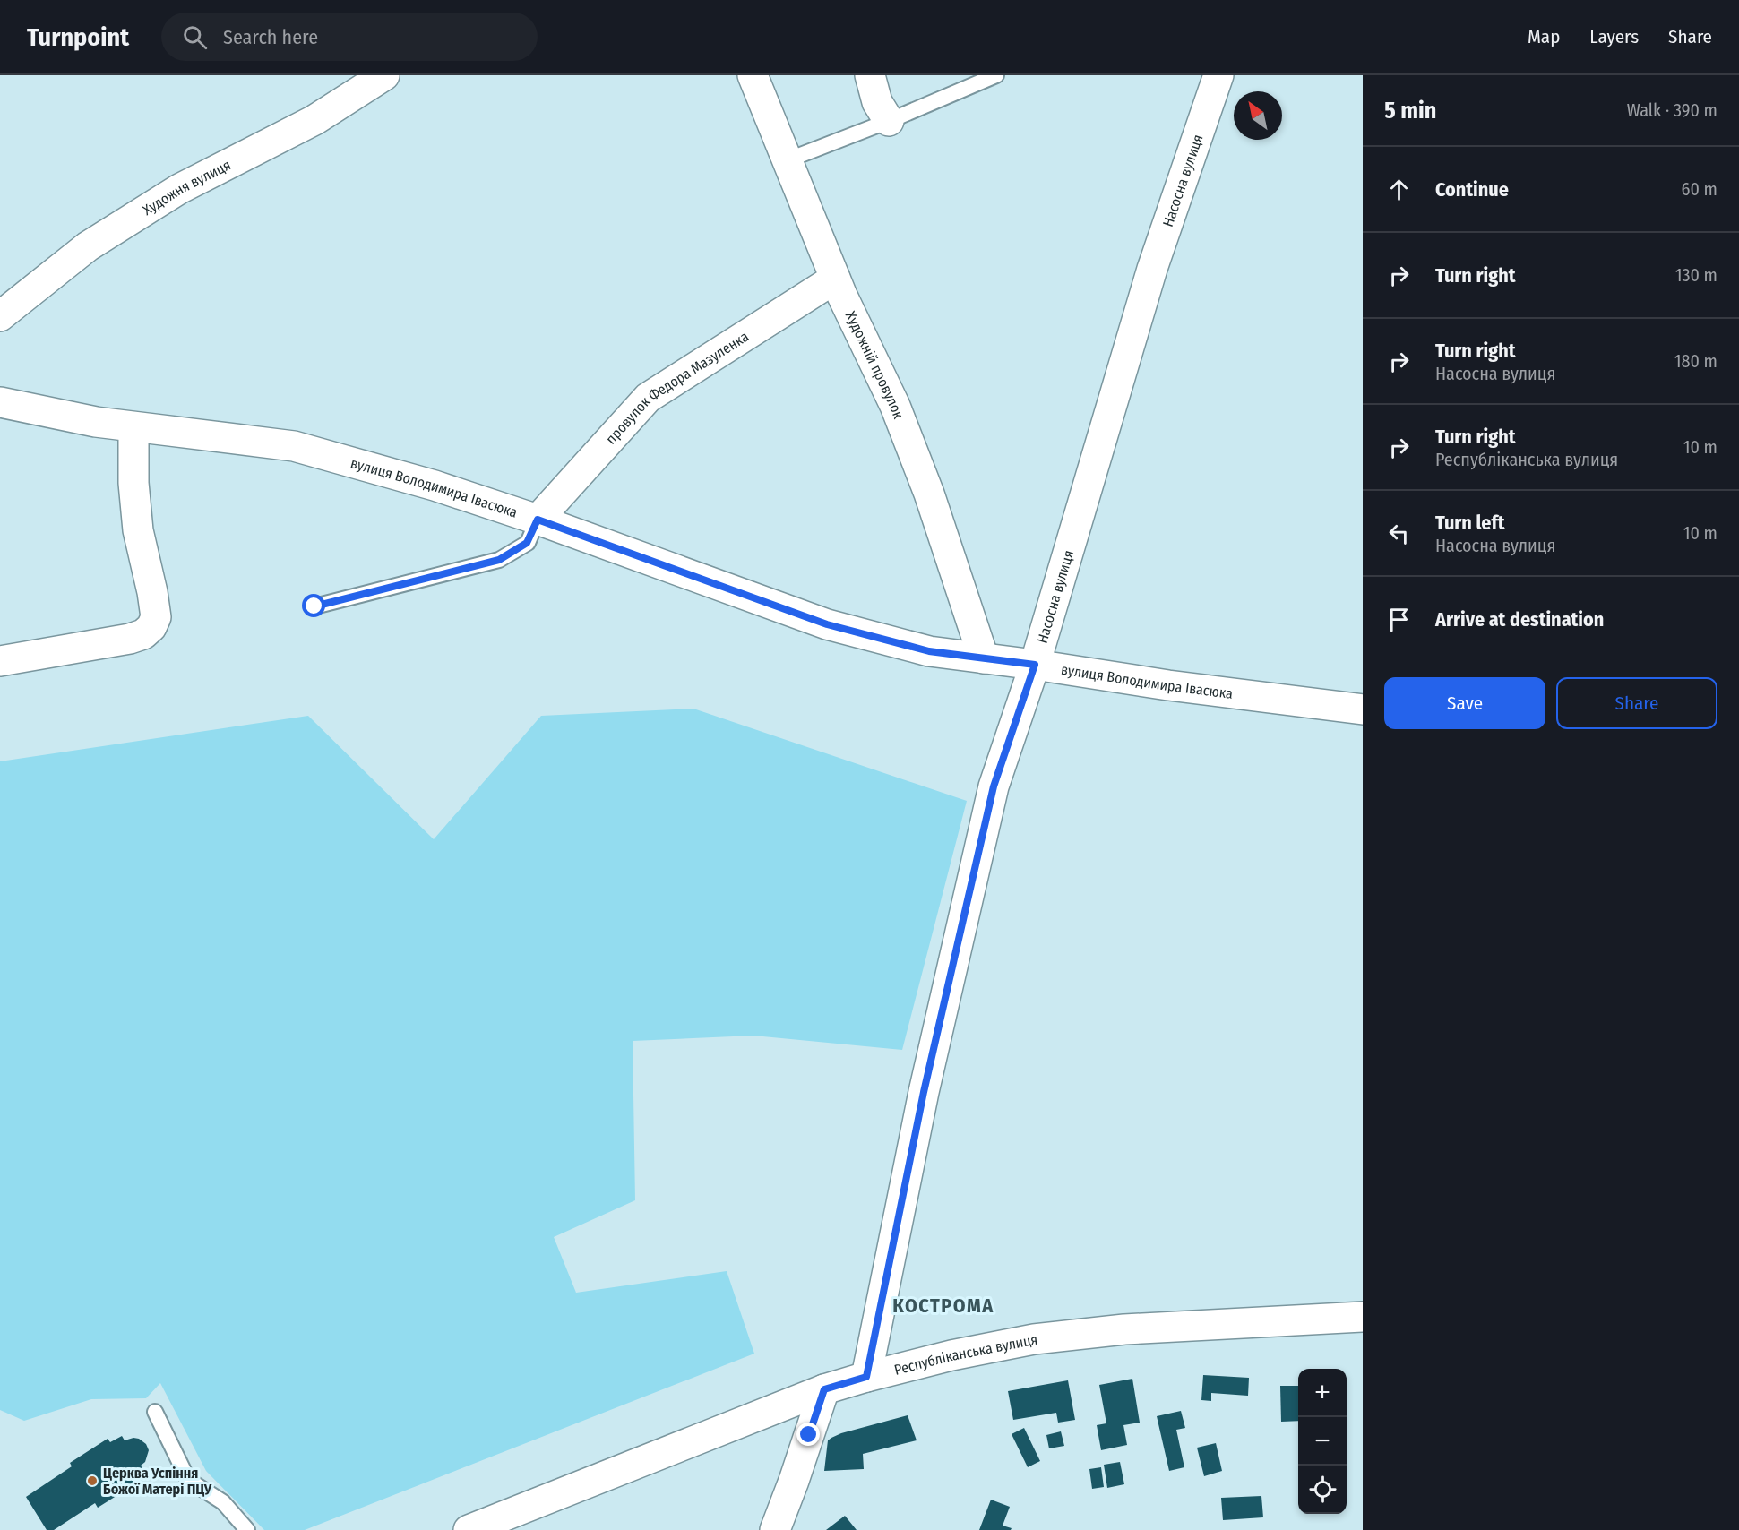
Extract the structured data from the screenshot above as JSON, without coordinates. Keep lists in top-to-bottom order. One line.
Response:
{"streets":{"street":["Насосна вулиця","Художня вулиця","Художній провулок","провулок Федора Мазуленка","вулиця Володимира Івасюка","Республіканська вулиця"]},"crossings":[["Насосна вулиця","вулиця Володимира Івасюка"],["Насосна вулиця","Республіканська вулиця"],["Художній провулок","провулок Федора Мазуленка"],["Художній провулок","вулиця Володимира Івасюка"],["провулок Федора Мазуленка","вулиця Володимира Івасюка"]],"districts":["КОСТРОМА"],"places":["Церква Успіння Божої Матері ПЦУ"],"north":"top left","page":{"header":"Turnpoint","search":"Search here","nav":["Map","Layers","Share"],"heading":["5 min","Walk · 390 m"],"list":[["Continue","60 m"],["Turn right","130 m"],["Turn right","Насосна вулиця","180 m"],["Turn right","Республіканська вулиця","10 m"],["Turn left","Насосна вулиця","10 m"],"Arrive at destination"],"buttons":["Save","Share"],"map_buttons":["+","−"]}}
